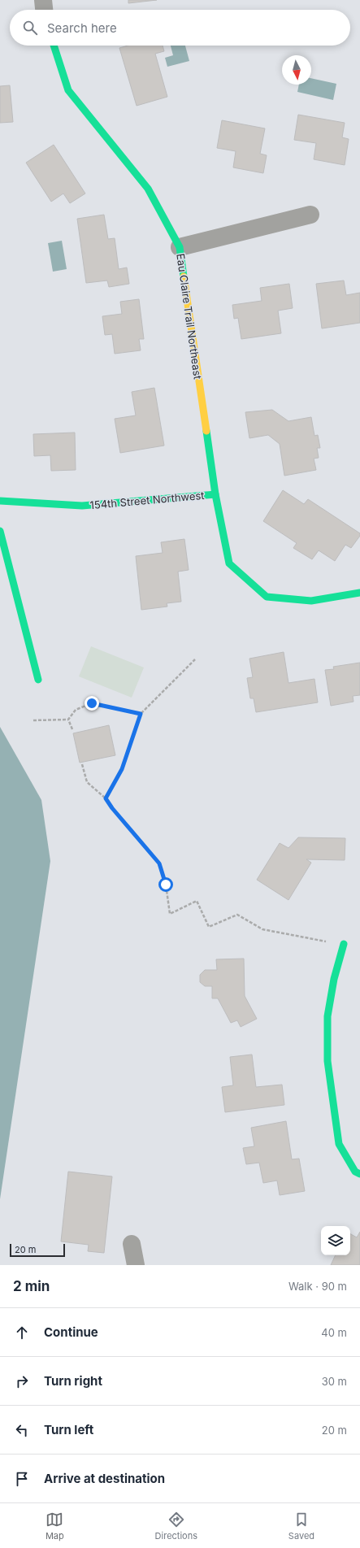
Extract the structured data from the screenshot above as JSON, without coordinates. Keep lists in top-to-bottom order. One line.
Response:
{"streets":{"street":["Eau Claire Trail Northeast","154th Street Northwest"]},"crossings":[["Eau Claire Trail Northeast","154th Street Northwest"]],"scale_bar":"20 m","north":"bottom","page":{"search":"Search here","scale":"20 m","heading":["2 min","Walk · 90 m"],"list":[["Continue","40 m"],["Turn right","30 m"],["Turn left","20 m"],"Arrive at destination"],"nav":["Map","Directions","Saved"]}}
